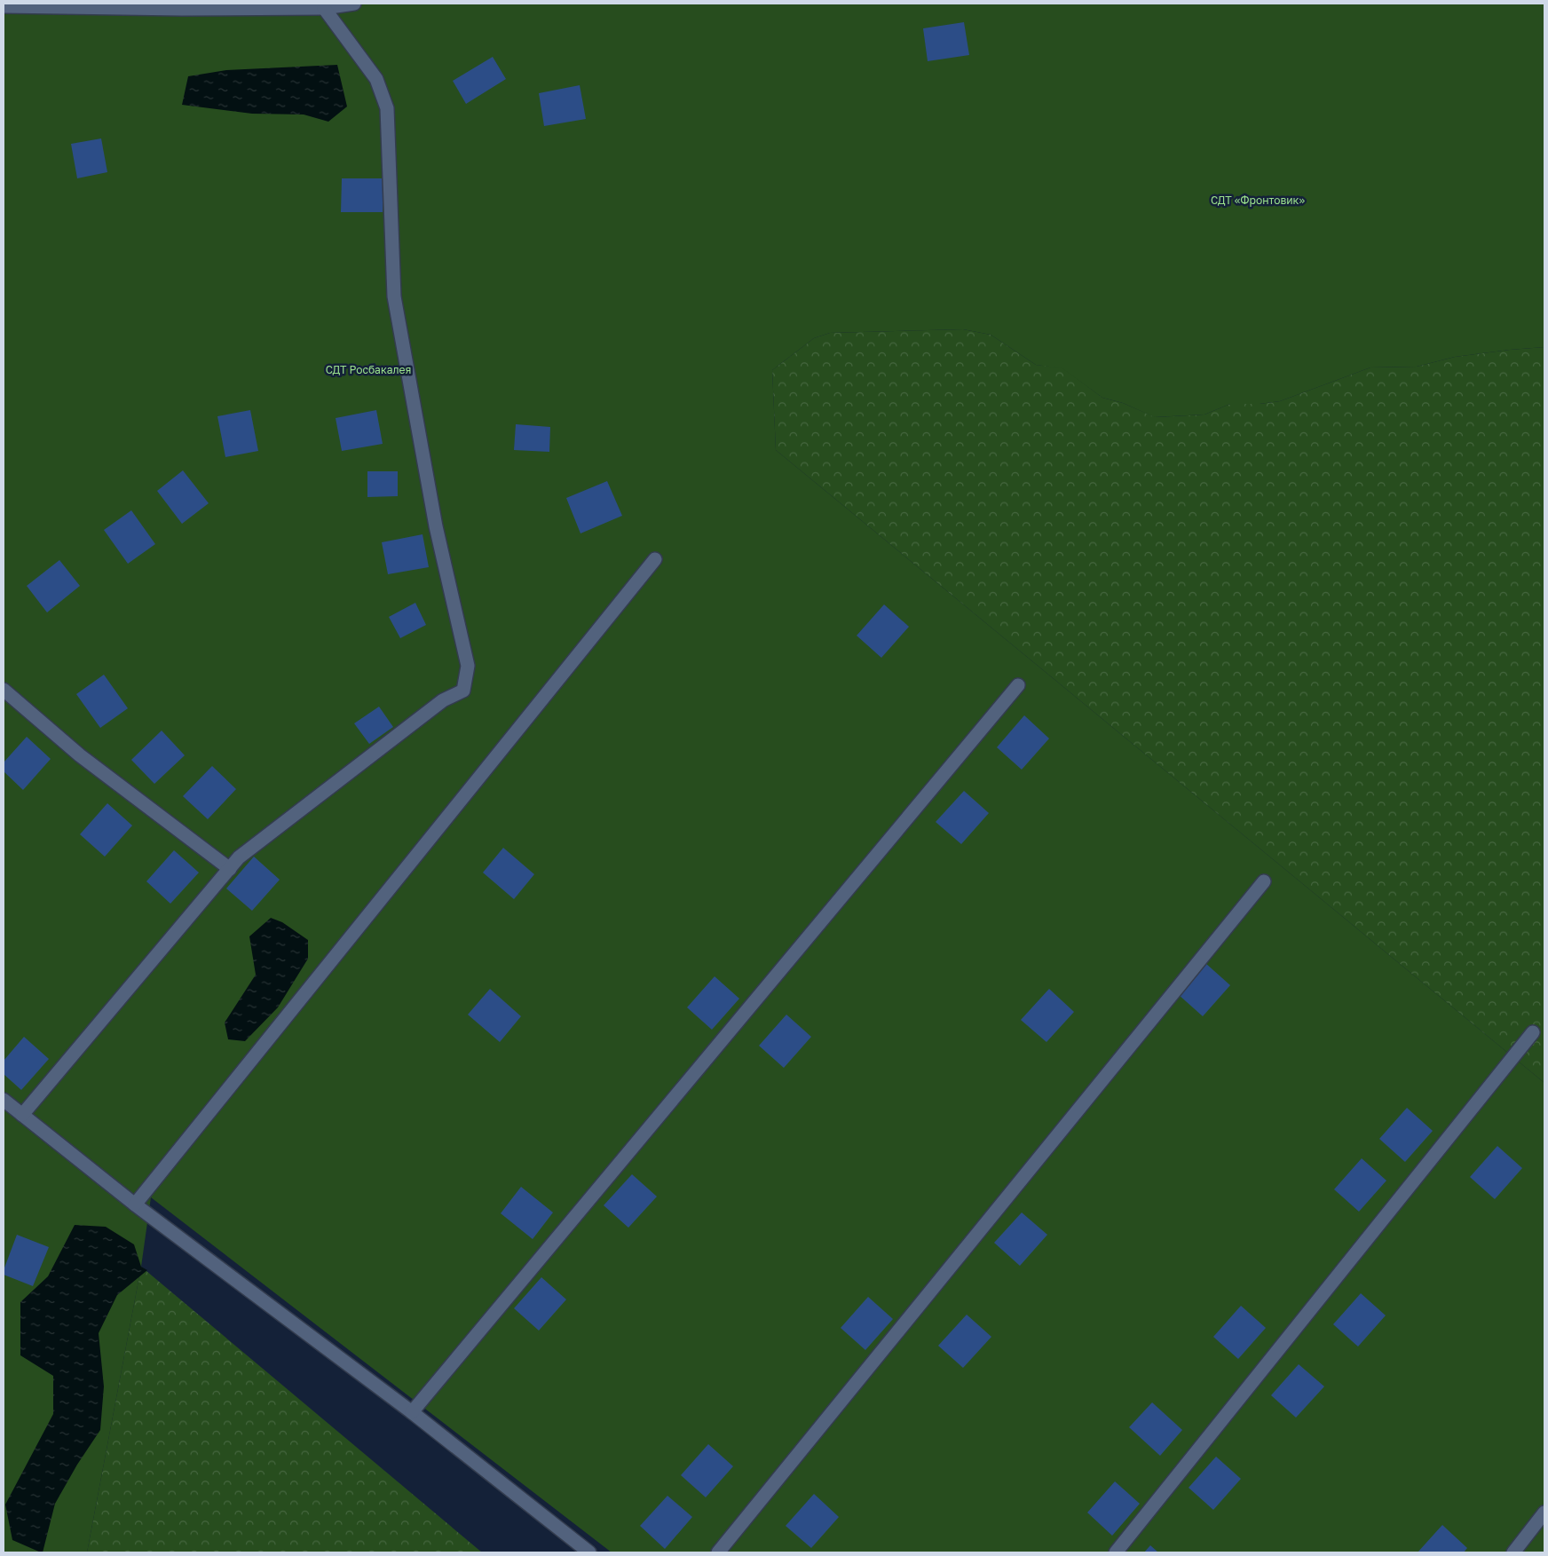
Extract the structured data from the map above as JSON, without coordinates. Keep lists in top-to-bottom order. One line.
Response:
{"parks":["СДТ «Фронтовик»","СДТ Росбакалея"]}
